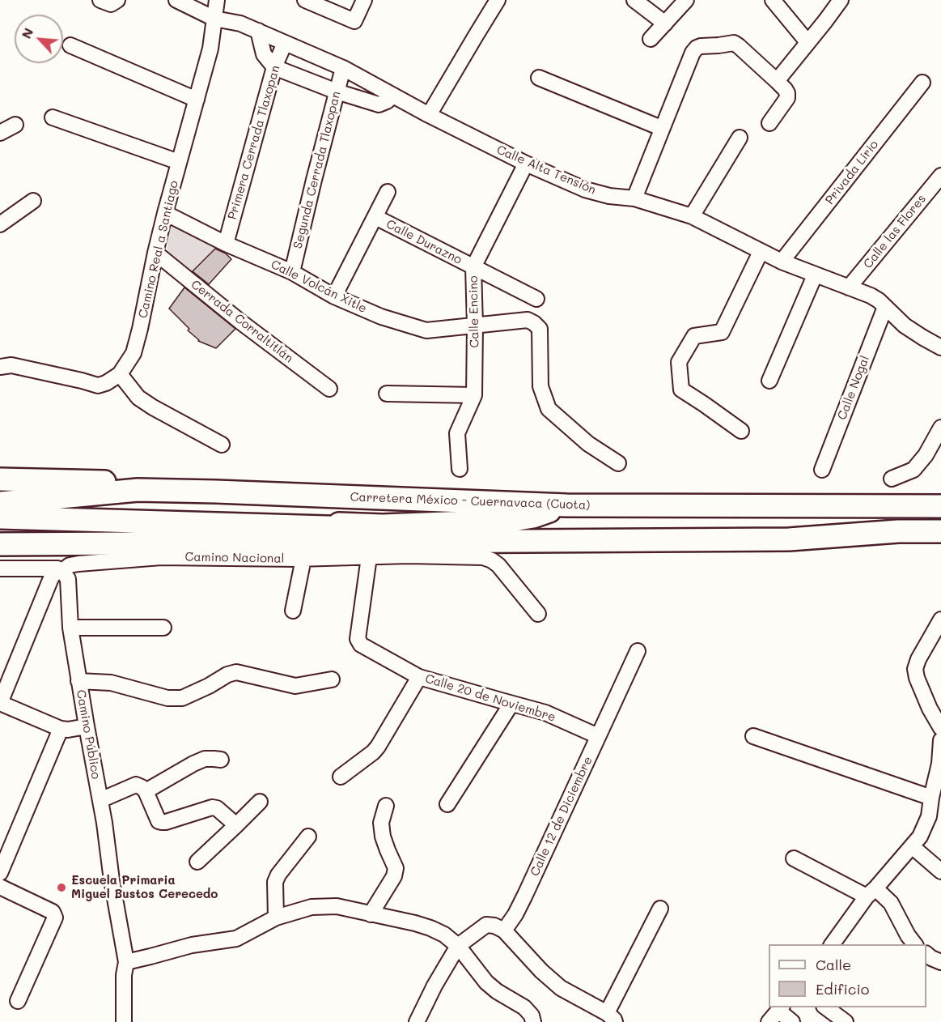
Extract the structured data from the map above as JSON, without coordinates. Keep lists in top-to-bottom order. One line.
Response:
{"streets":{"highway":["Carretera México - Cuernavaca (Cuota)"],"street":["Primera Cerrada Tlaxopan","Segunda Cerrada Tlaxopan","Calle Alta Tensión","Privada Lirio","Calle las Flores","Calle Durazno","Camino Real a Santiago","Calle Volcán Xitle","Calle Encino","Cerrada Corraltitlán","Calle Nogal","Camino Nacional","Calle 20 de Noviembre","Camino Público","Calle 12 de Diciembre"]},"crossings":[["Primera Cerrada Tlaxopan","Calle Alta Tensión"],["Primera Cerrada Tlaxopan","Calle Volcán Xitle"],["Segunda Cerrada Tlaxopan","Calle Alta Tensión"],["Segunda Cerrada Tlaxopan","Calle Volcán Xitle"],["Calle Alta Tensión","Privada Lirio"],["Calle Alta Tensión","Calle las Flores"],["Calle Alta Tensión","Camino Real a Santiago"],["Calle Alta Tensión","Calle Encino"],["Calle Alta Tensión","Calle Nogal"],["Calle Durazno","Calle Encino"],["Camino Real a Santiago","Calle Volcán Xitle"],["Camino Real a Santiago","Cerrada Corraltitlán"],["Calle Volcán Xitle","Calle Encino"],["Camino Nacional","Calle 20 de Noviembre"],["Camino Nacional","Camino Público"],["Calle 20 de Noviembre","Calle 12 de Diciembre"]],"places":["Escuela Primaria Miguel Bustos Cerecedo"],"legend":["Calle","Edificio"],"north":"top left"}
